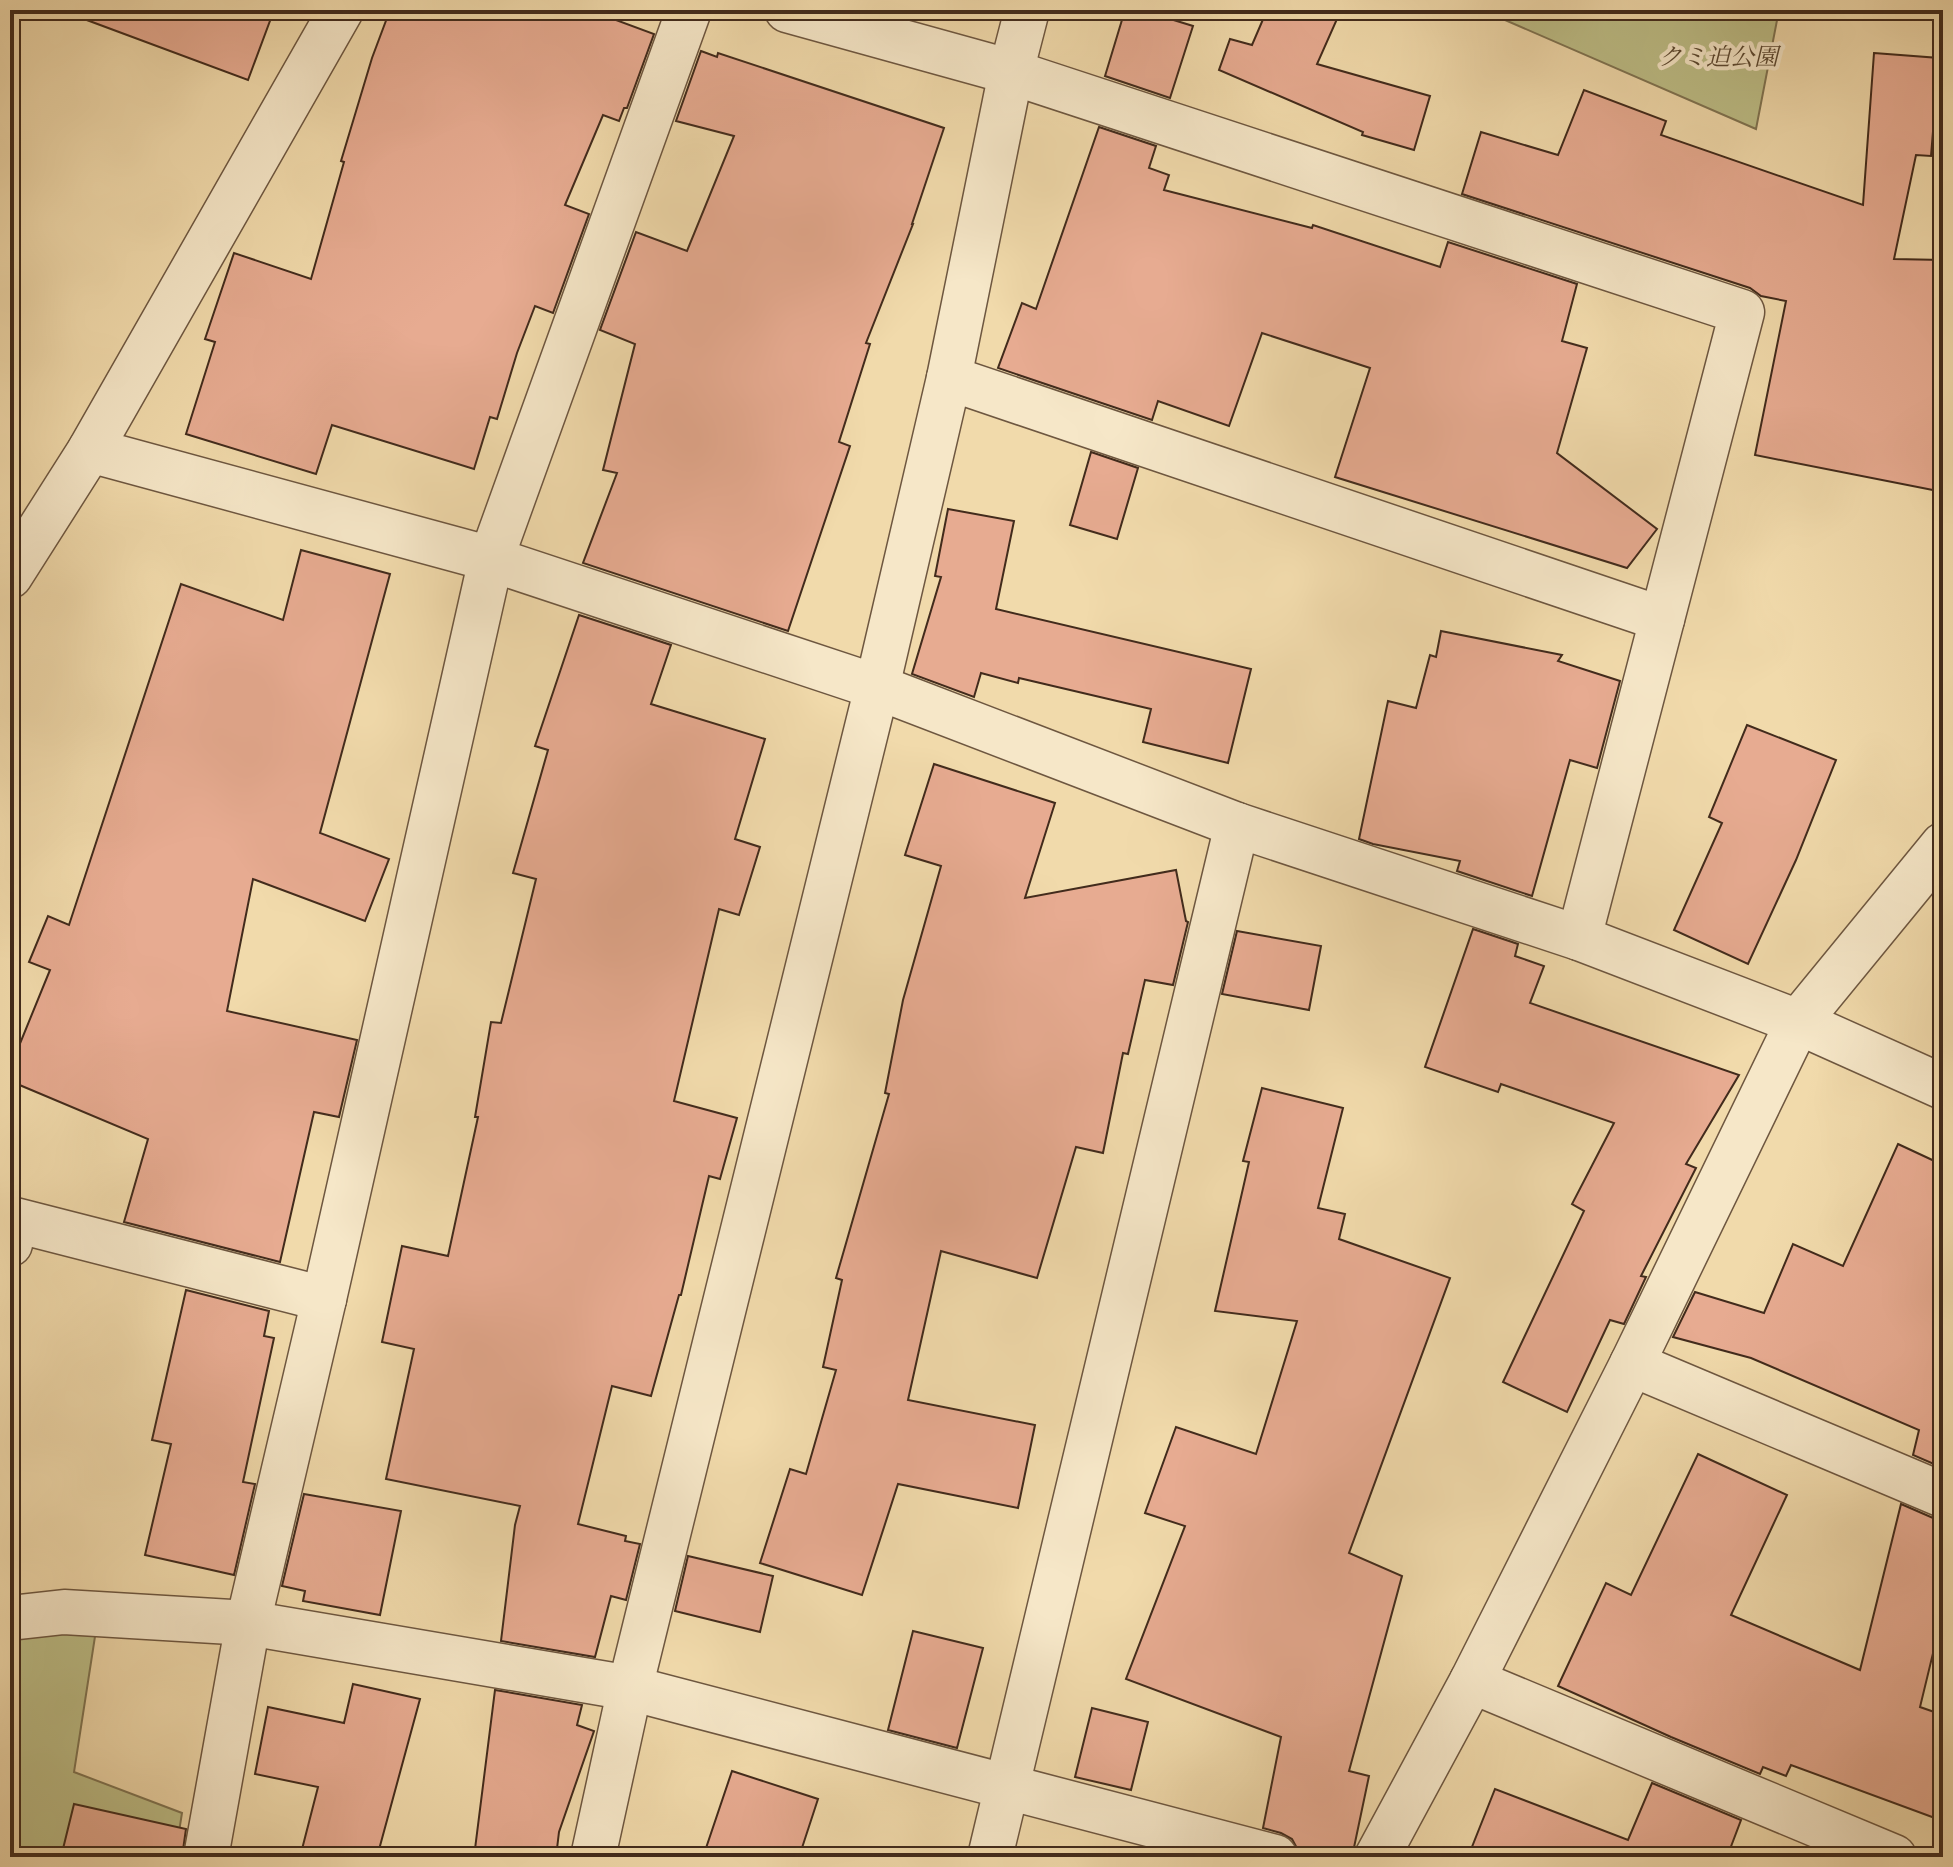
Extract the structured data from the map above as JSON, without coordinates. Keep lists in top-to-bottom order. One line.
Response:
{"parks":["クミ迫公園"]}
